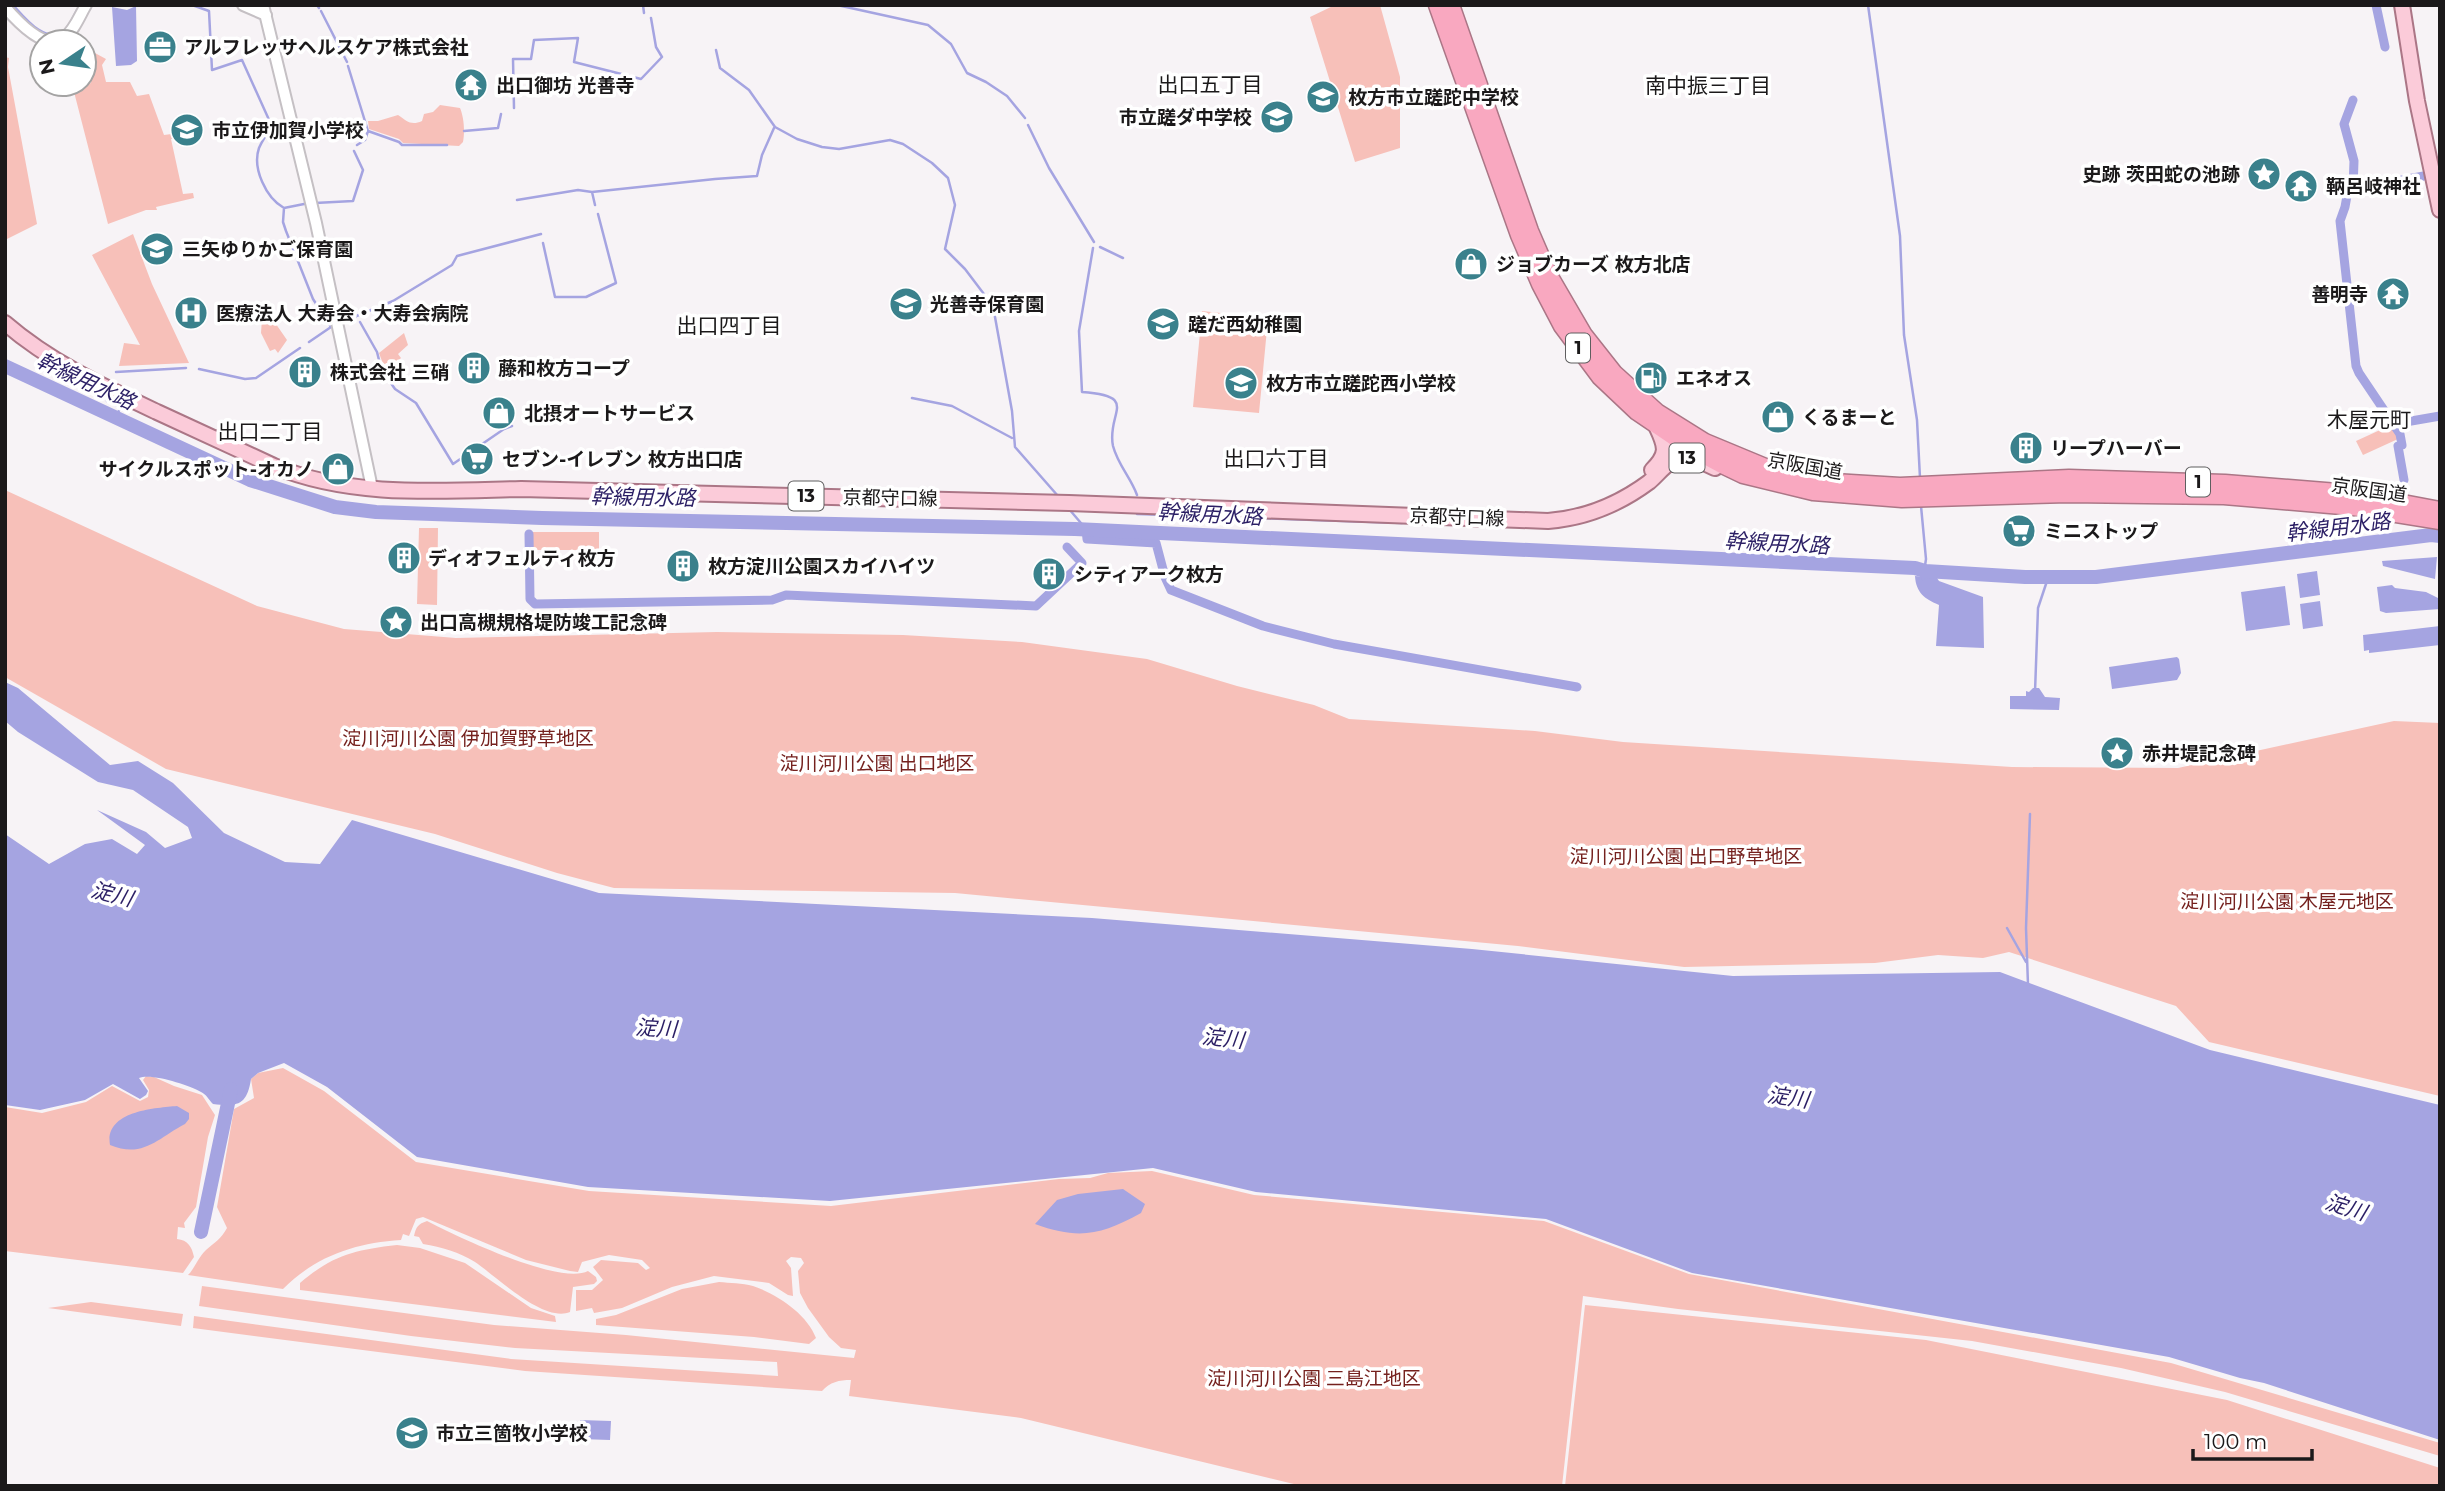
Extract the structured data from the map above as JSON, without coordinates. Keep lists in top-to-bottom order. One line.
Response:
{"streets":{"highway":["1","京阪国道"],"main road":["13","京都守口線"]},"crossings":[["京阪国道","京都守口線"]],"districts":["出口五丁目","南中振三丁目","出口四丁目","木屋元町","出口二丁目","出口六丁目"],"water":["幹線用水路","淀川"],"parks":["淀川河川公園 伊加賀野草地区","淀川河川公園 出口地区","淀川河川公園 出口野草地区","淀川河川公園 木屋元地区","淀川河川公園 三島江地区"],"places":{"office":["アルフレッサヘルスケア株式会社"],"temple":["出口御坊 光善寺","鞆呂岐神社","善明寺"],"school or university":["枚方市立蹉跎中学校","市立蹉ダ中学校","市立伊加賀小学校","三矢ゆりかご保育園","光善寺保育園","蹉だ西幼稚園","枚方市立蹉跎西小学校","市立三箇牧小学校"],"place":["史跡 茨田蛇の池跡","出口高槻規格堤防竣工記念碑","赤井堤記念碑"],"shop":["ジョブカーズ 枚方北店","北摂オートサービス","くるまーと","サイクルスポット-オカノ"],"hospital":["医療法人 大寿会・大寿会病院"],"building":["藤和枚方コープ","株式会社 三硝","リープハーバー","ディオフェルティ枚方","枚方淀川公園スカイハイツ","シティアーク枚方"],"fuel station":["エネオス"],"supermarket":["セブン-イレブン 枚方出口店","ミニストップ"]},"scale_bar":"100 m","north":"left"}
